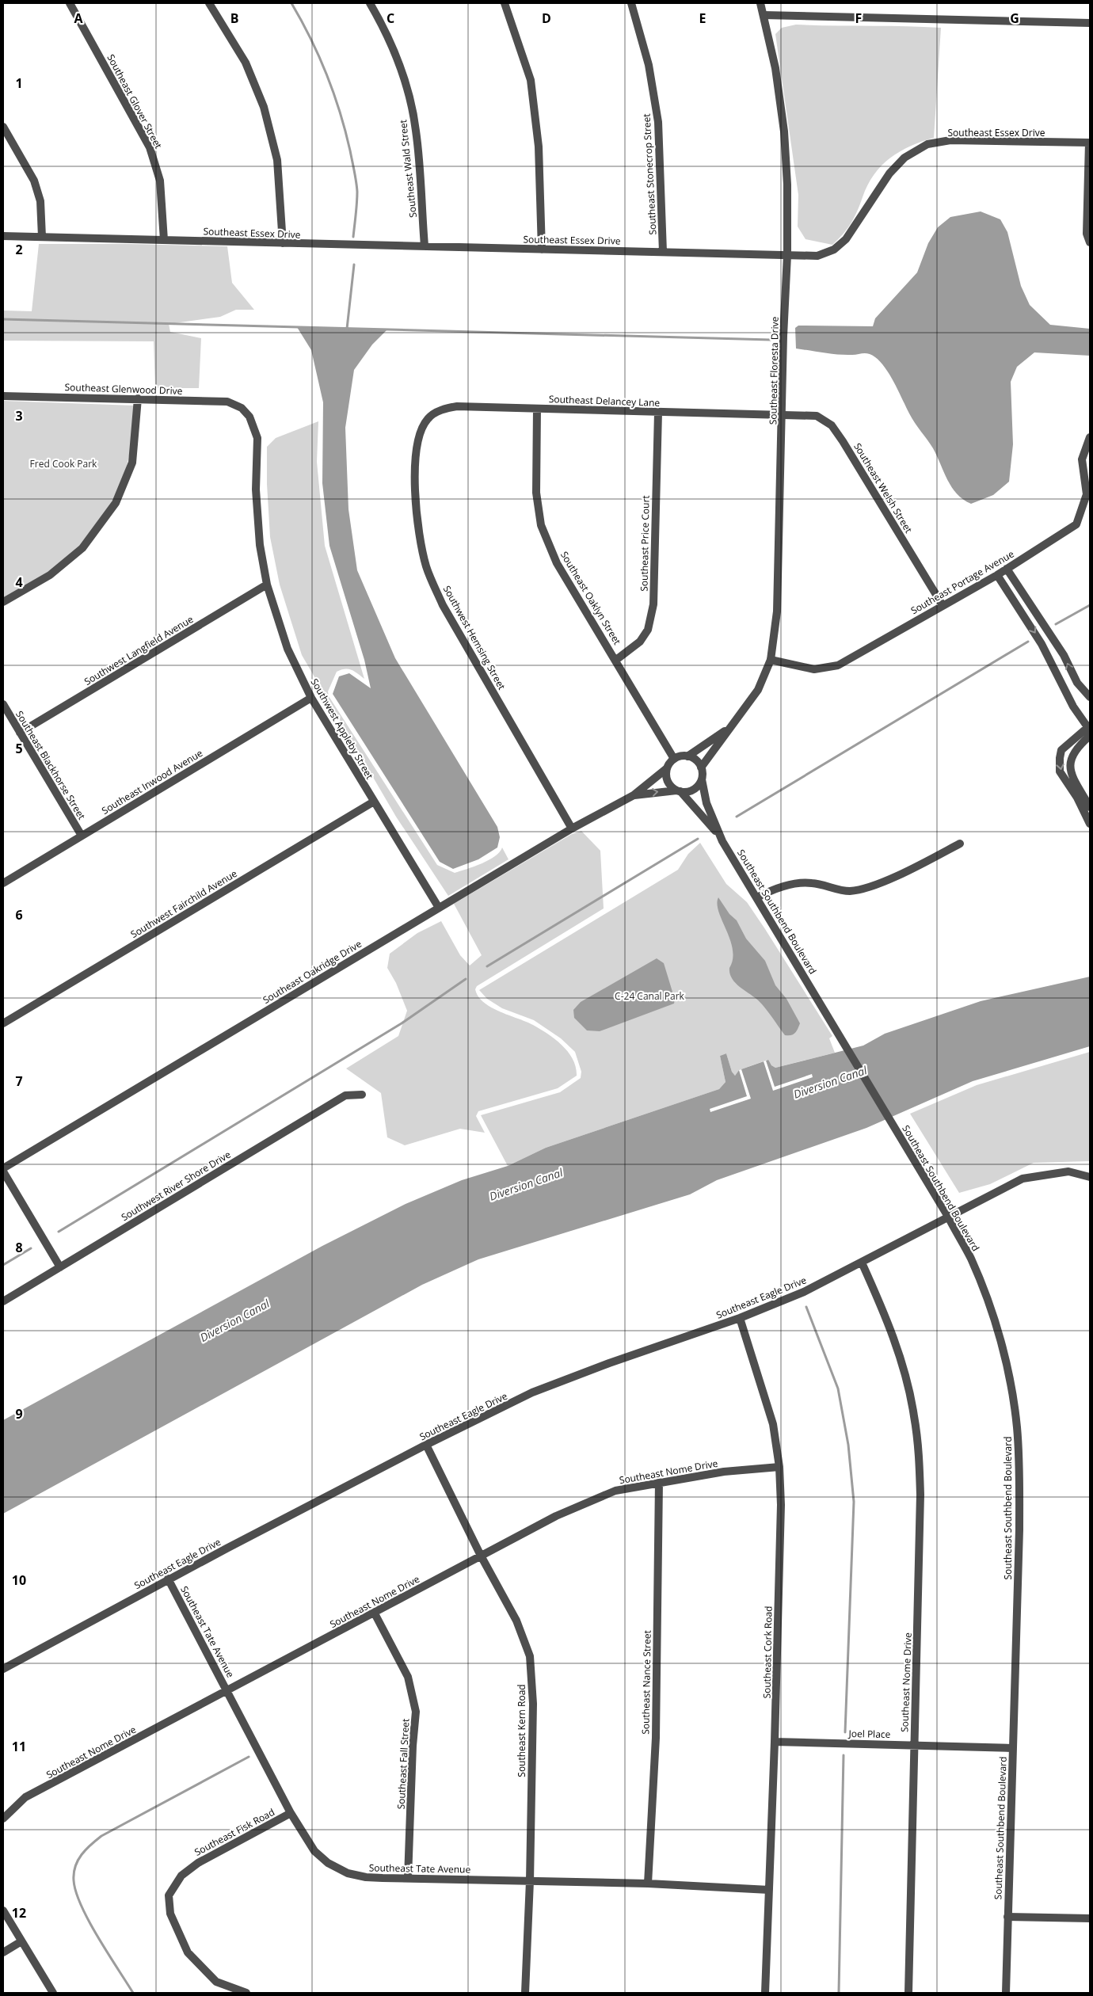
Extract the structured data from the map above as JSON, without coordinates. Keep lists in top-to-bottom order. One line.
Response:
{"streets":{"street":["Southeast Glover Street","Southeast Essex Drive","Southeast Wald Street","Southeast Stonecrop Street","Southeast Floresta Drive","Southeast Glenwood Drive","Southeast Delancey Lane","Southeast Welsh Street","Southeast Price Court","Southeast Portage Avenue","Southeast Oaklyn Street","Southwest Hemsing Street","Southwest Langfield Avenue","Southwest Appleby Street","Southeast Blackhorse Street","Southeast Inwood Avenue","Southwest Fairchild Avenue","Southeast Southbend Boulevard","Southeast Oakridge Drive","Southwest River Shore Drive","Southeast Eagle Drive","Southeast Nome Drive","Southeast Tate Avenue","Southeast Cork Road","Southeast Nance Street","Southeast Kern Road","Joel Place","Southeast Fall Street","Southeast Fisk Road"]},"crossings":[["Southeast Glover Street","Southeast Essex Drive"],["Southeast Essex Drive","Southeast Wald Street"],["Southeast Essex Drive","Southeast Stonecrop Street"],["Southeast Essex Drive","Southeast Floresta Drive"],["Southeast Floresta Drive","Southeast Delancey Lane"],["Southeast Floresta Drive","Southeast Welsh Street"],["Southeast Floresta Drive","Southeast Portage Avenue"],["Southeast Floresta Drive","Southeast Oaklyn Street"],["Southeast Floresta Drive","Southeast Southbend Boulevard"],["Southeast Floresta Drive","Southeast Oakridge Drive"],["Southeast Glenwood Drive","Southwest Appleby Street"],["Southeast Delancey Lane","Southeast Welsh Street"],["Southeast Delancey Lane","Southeast Price Court"],["Southeast Delancey Lane","Southeast Oaklyn Street"],["Southeast Delancey Lane","Southwest Hemsing Street"],["Southeast Welsh Street","Southeast Portage Avenue"],["Southeast Price Court","Southeast Oaklyn Street"],["Southeast Oaklyn Street","Southeast Southbend Boulevard"],["Southeast Oaklyn Street","Southeast Oakridge Drive"],["Southwest Hemsing Street","Southeast Oakridge Drive"],["Southwest Langfield Avenue","Southwest Appleby Street"],["Southwest Langfield Avenue","Southeast Blackhorse Street"],["Southwest Appleby Street","Southeast Inwood Avenue"],["Southwest Appleby Street","Southwest Fairchild Avenue"],["Southwest Appleby Street","Southeast Oakridge Drive"],["Southeast Blackhorse Street","Southeast Inwood Avenue"],["Southeast Southbend Boulevard","Southeast Oakridge Drive"],["Southeast Southbend Boulevard","Southeast Eagle Drive"],["Southeast Southbend Boulevard","Joel Place"],["Southeast Eagle Drive","Southeast Nome Drive"],["Southeast Eagle Drive","Southeast Tate Avenue"],["Southeast Eagle Drive","Southeast Cork Road"],["Southeast Eagle Drive","Southeast Kern Road"],["Southeast Nome Drive","Southeast Tate Avenue"],["Southeast Nome Drive","Southeast Cork Road"],["Southeast Nome Drive","Southeast Nance Street"],["Southeast Nome Drive","Southeast Kern Road"],["Southeast Nome Drive","Joel Place"],["Southeast Nome Drive","Southeast Fall Street"],["Southeast Tate Avenue","Southeast Cork Road"],["Southeast Tate Avenue","Southeast Nance Street"],["Southeast Tate Avenue","Southeast Kern Road"],["Southeast Tate Avenue","Southeast Fall Street"],["Southeast Tate Avenue","Southeast Fisk Road"],["Southeast Cork Road","Joel Place"]],"water":["Diversion Canal"],"parks":["Fred Cook Park","C-24 Canal Park"],"grid":{"columns":["A","B","C","D","E","F","G"],"rows":["1","2","3","4","5","6","7","8","9","10","11","12"]}}
